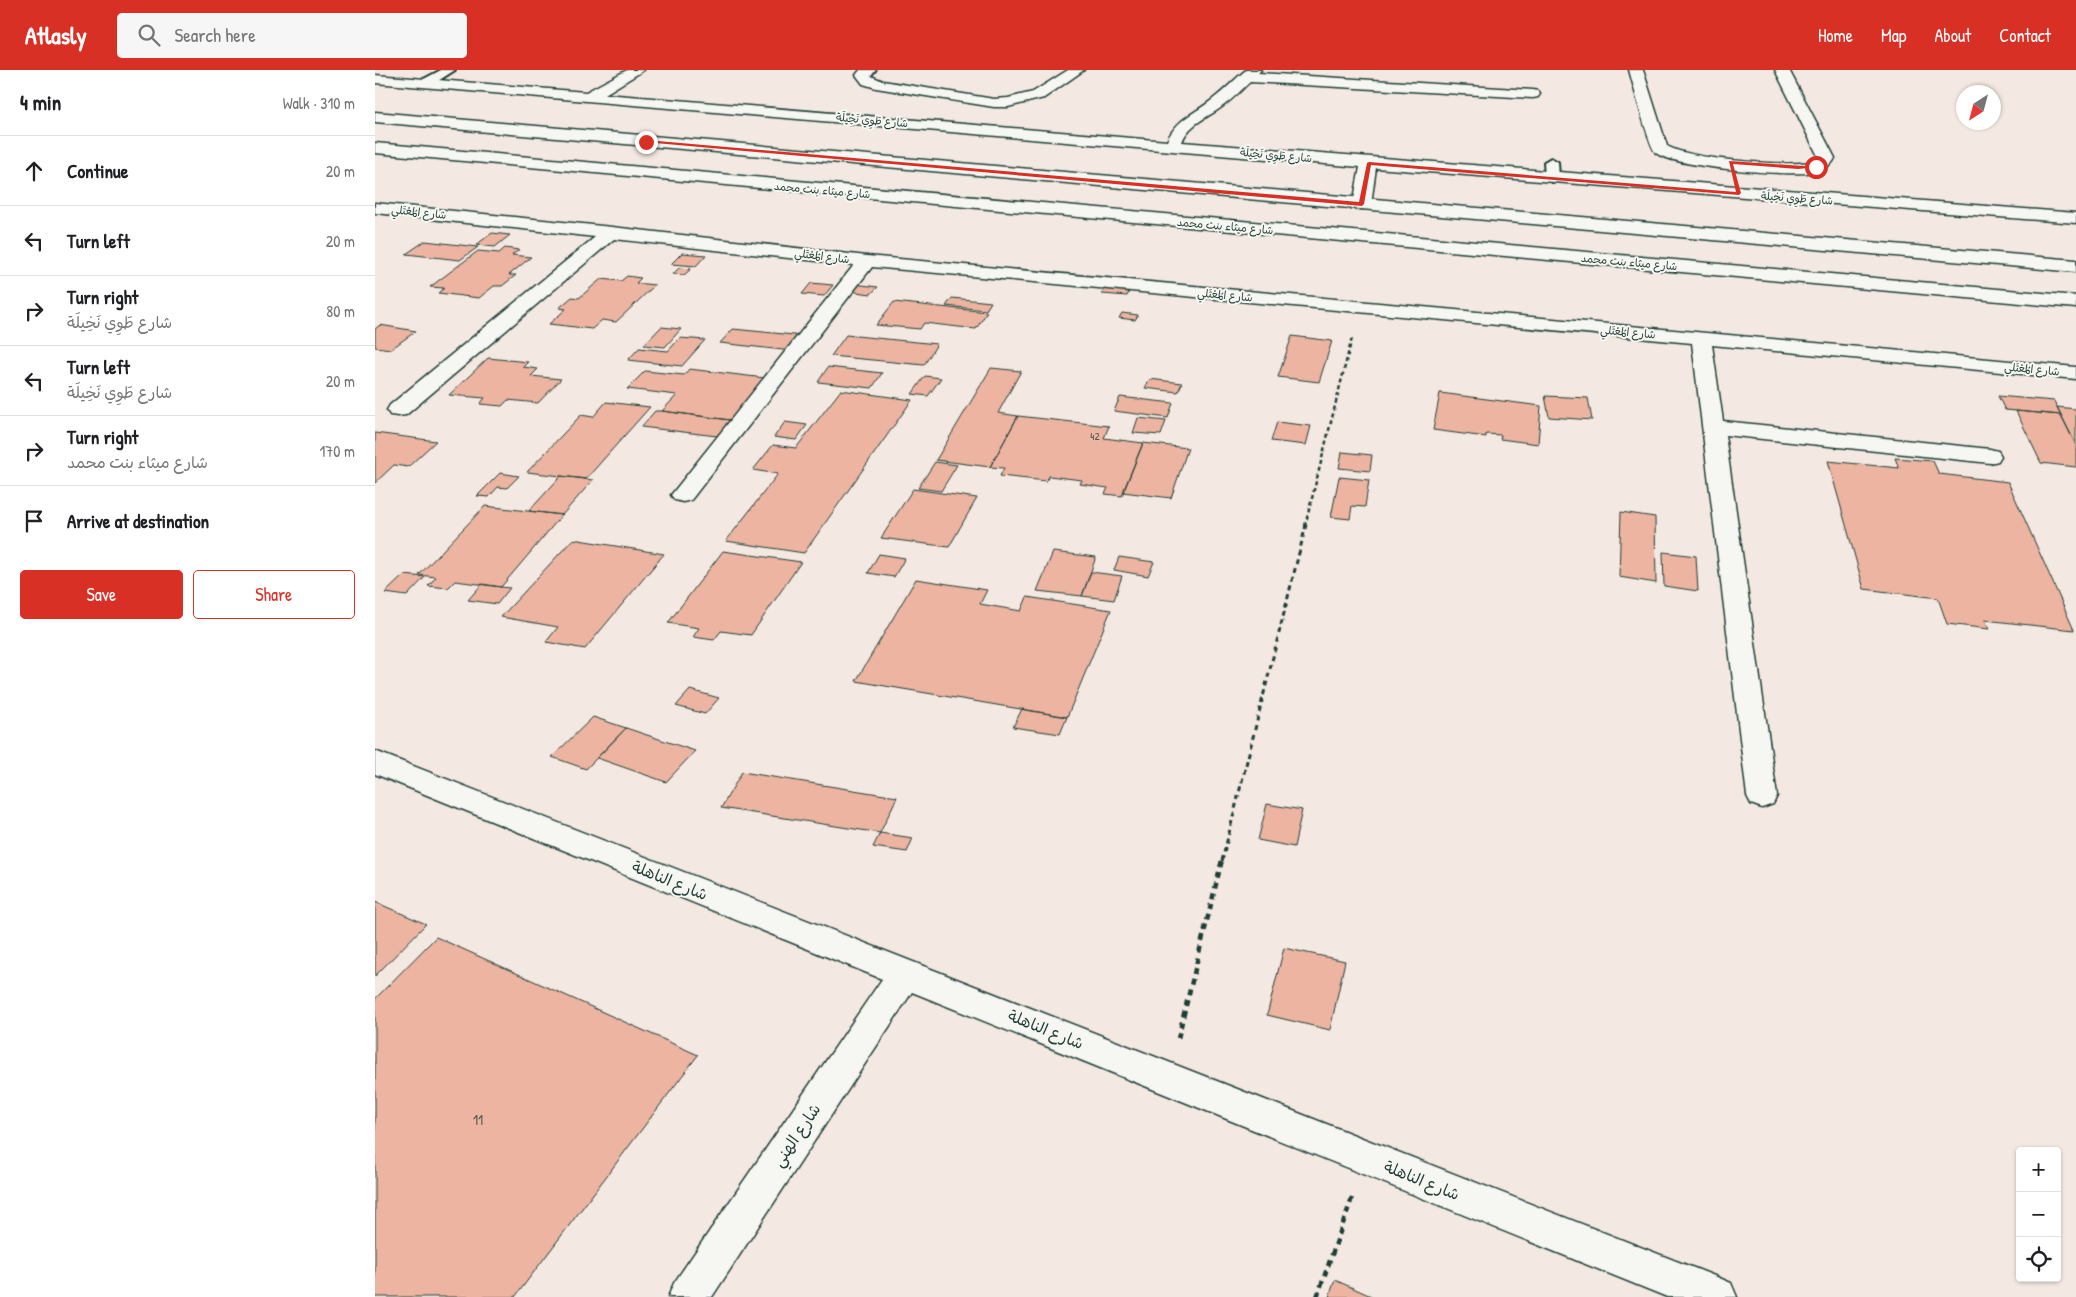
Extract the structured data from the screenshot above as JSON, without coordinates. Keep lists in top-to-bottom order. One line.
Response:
{"streets":{"street":["شارع طَوِي نَخِيلَة","شارع ميثاء بنت محمد","شارع المُعْتَلي","شارع الناهلة","شارع الهني"]},"crossings":[["شارع الناهلة","شارع الهني"]],"house_numbers":["42","11"],"north":"bottom left","page":{"header":"Atlasly","search":"Search here","nav":["Home","Map","About","Contact"],"heading":["4 min","Walk · 310 m"],"list":[["Continue","20 m"],["Turn left","20 m"],["Turn right","شارع طَوِي نَخِيلَة","80 m"],["Turn left","شارع طَوِي نَخِيلَة","20 m"],["Turn right","شارع ميثاء بنت محمد","170 m"],"Arrive at destination"],"buttons":["Save","Share"],"map_buttons":["+","−"]}}
